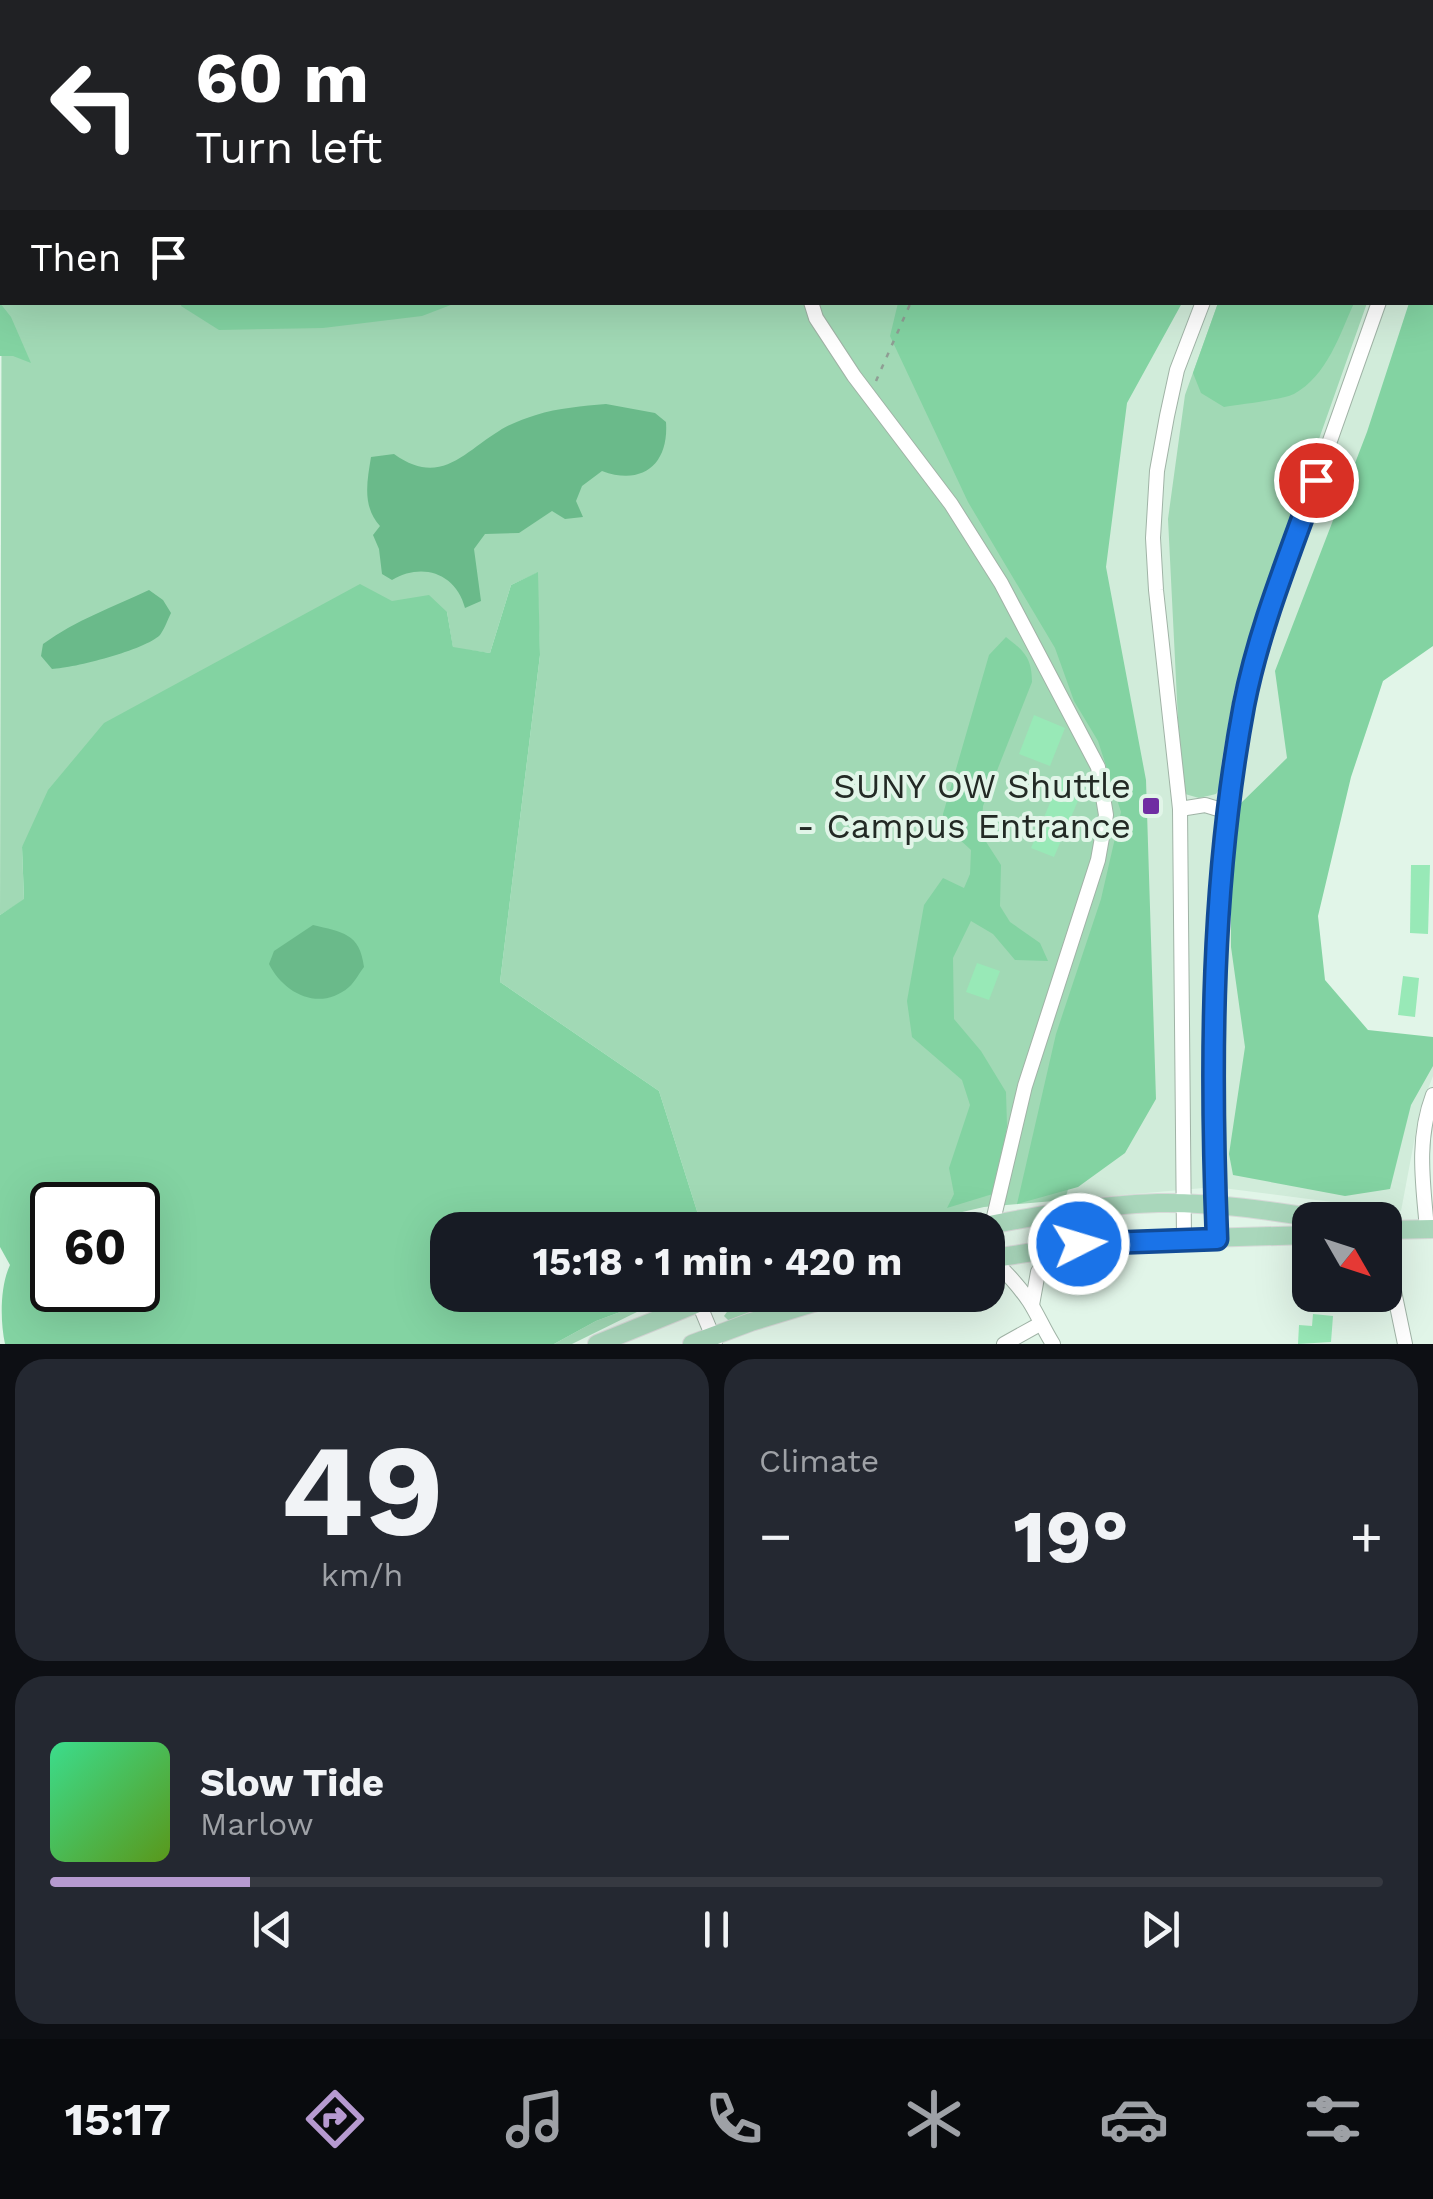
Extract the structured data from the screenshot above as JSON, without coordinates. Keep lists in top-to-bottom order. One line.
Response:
{"places":{"transit":["SUNY OW Shuttle - Campus Entrance"]},"north":"bottom right","page":{"turn":["60 m","Turn left"],"then":"Then","limit":"60","trip":"15:18 · 1 min · 420 m","tile":[["49","km/h"],"Climate"],"heat":["−","19°","+"],"song":["Slow Tide","Marlow"],"tabs":"15:17"}}
